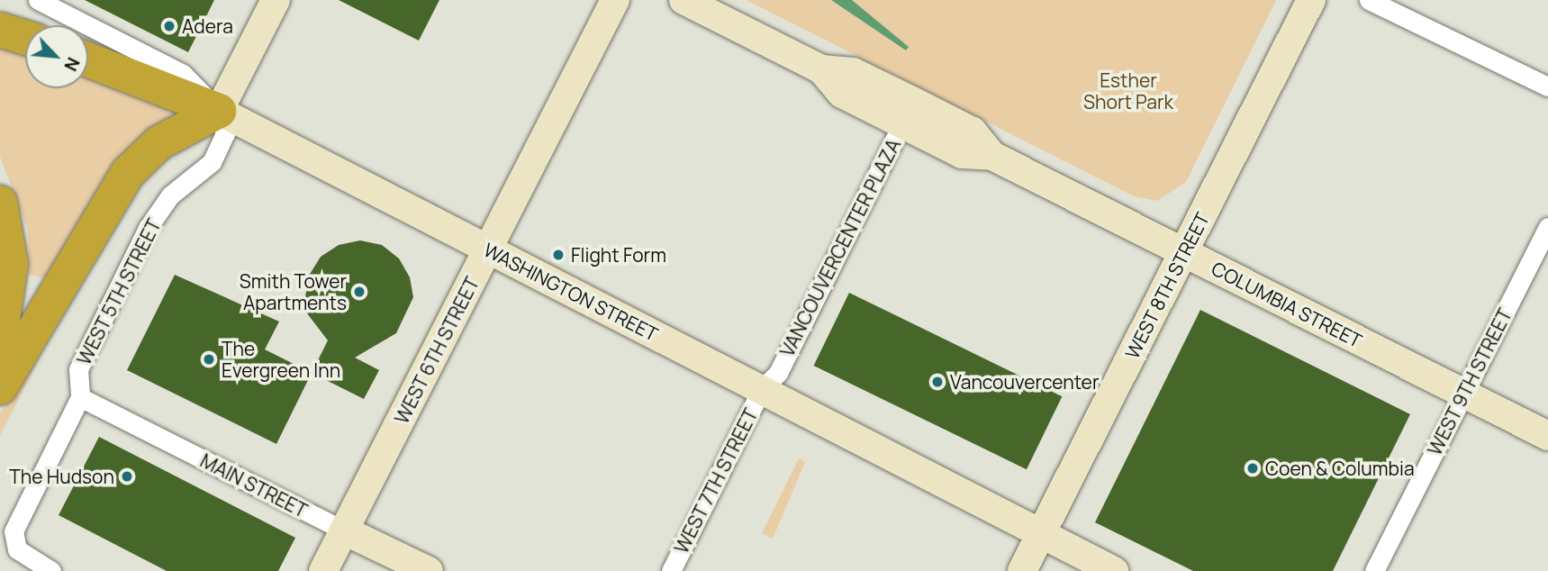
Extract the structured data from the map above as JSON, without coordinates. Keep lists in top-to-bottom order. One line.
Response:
{"streets":{"street":["VANCOUVERCENTER PLAZA","WEST 8TH STREET","WEST 5TH STREET","WASHINGTON STREET","COLUMBIA STREET","WEST 6TH STREET","WEST 9TH STREET","WEST 7TH STREET","MAIN STREET"]},"crossings":[["VANCOUVERCENTER PLAZA","WASHINGTON STREET"],["VANCOUVERCENTER PLAZA","COLUMBIA STREET"],["VANCOUVERCENTER PLAZA","WEST 7TH STREET"],["WEST 8TH STREET","WASHINGTON STREET"],["WEST 8TH STREET","COLUMBIA STREET"],["WEST 5TH STREET","WASHINGTON STREET"],["WEST 5TH STREET","MAIN STREET"],["WASHINGTON STREET","WEST 6TH STREET"],["WASHINGTON STREET","WEST 7TH STREET"],["COLUMBIA STREET","WEST 9TH STREET"],["WEST 6TH STREET","MAIN STREET"]],"parks":["Esther Short Park"],"places":["Adera","Flight Form","Smith Tower Apartments","The Evergreen Inn","Vancouvercenter","Coen & Columbia","The Hudson"],"north":"bottom right"}
